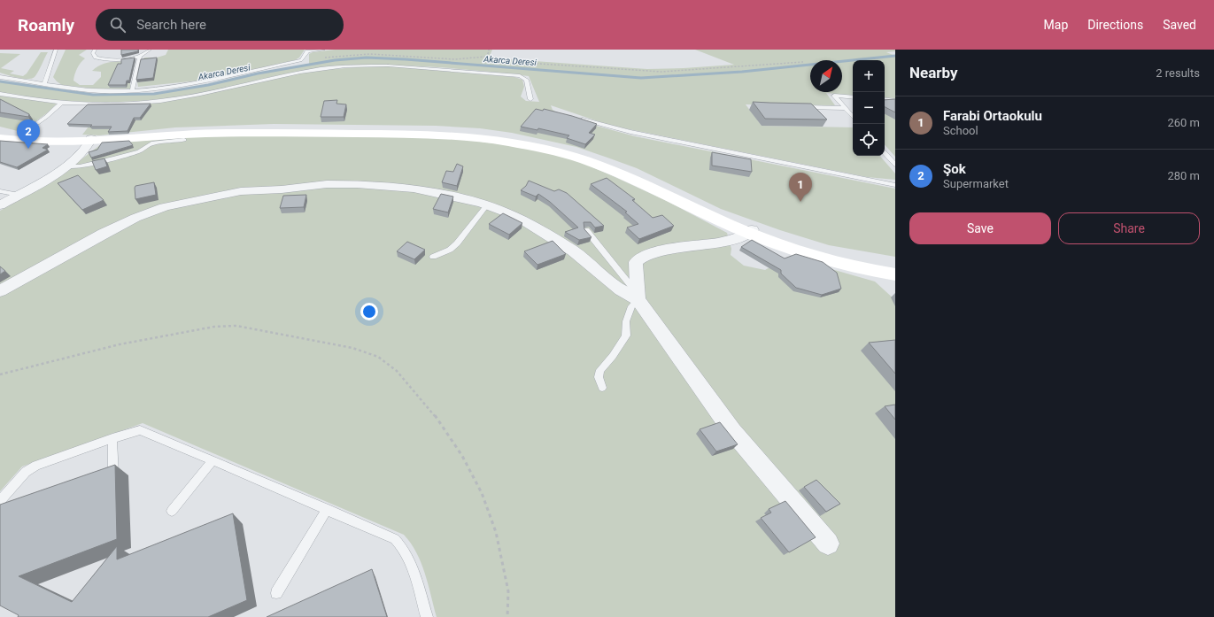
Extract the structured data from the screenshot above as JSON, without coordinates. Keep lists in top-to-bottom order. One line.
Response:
{"water":["Akarca Deresi"],"north":"top right","page":{"header":"Roamly","search":"Search here","nav":["Map","Directions","Saved"],"heading":["Nearby","2 results"],"map_buttons":["+","−"],"list":[{"mark":"1","name":"Farabi Ortaokulu","note":"School","value":"260 m"},{"mark":"2","name":"Şok","note":"Supermarket","value":"280 m"}],"pins":["2","1"],"buttons":["Save","Share"]}}
